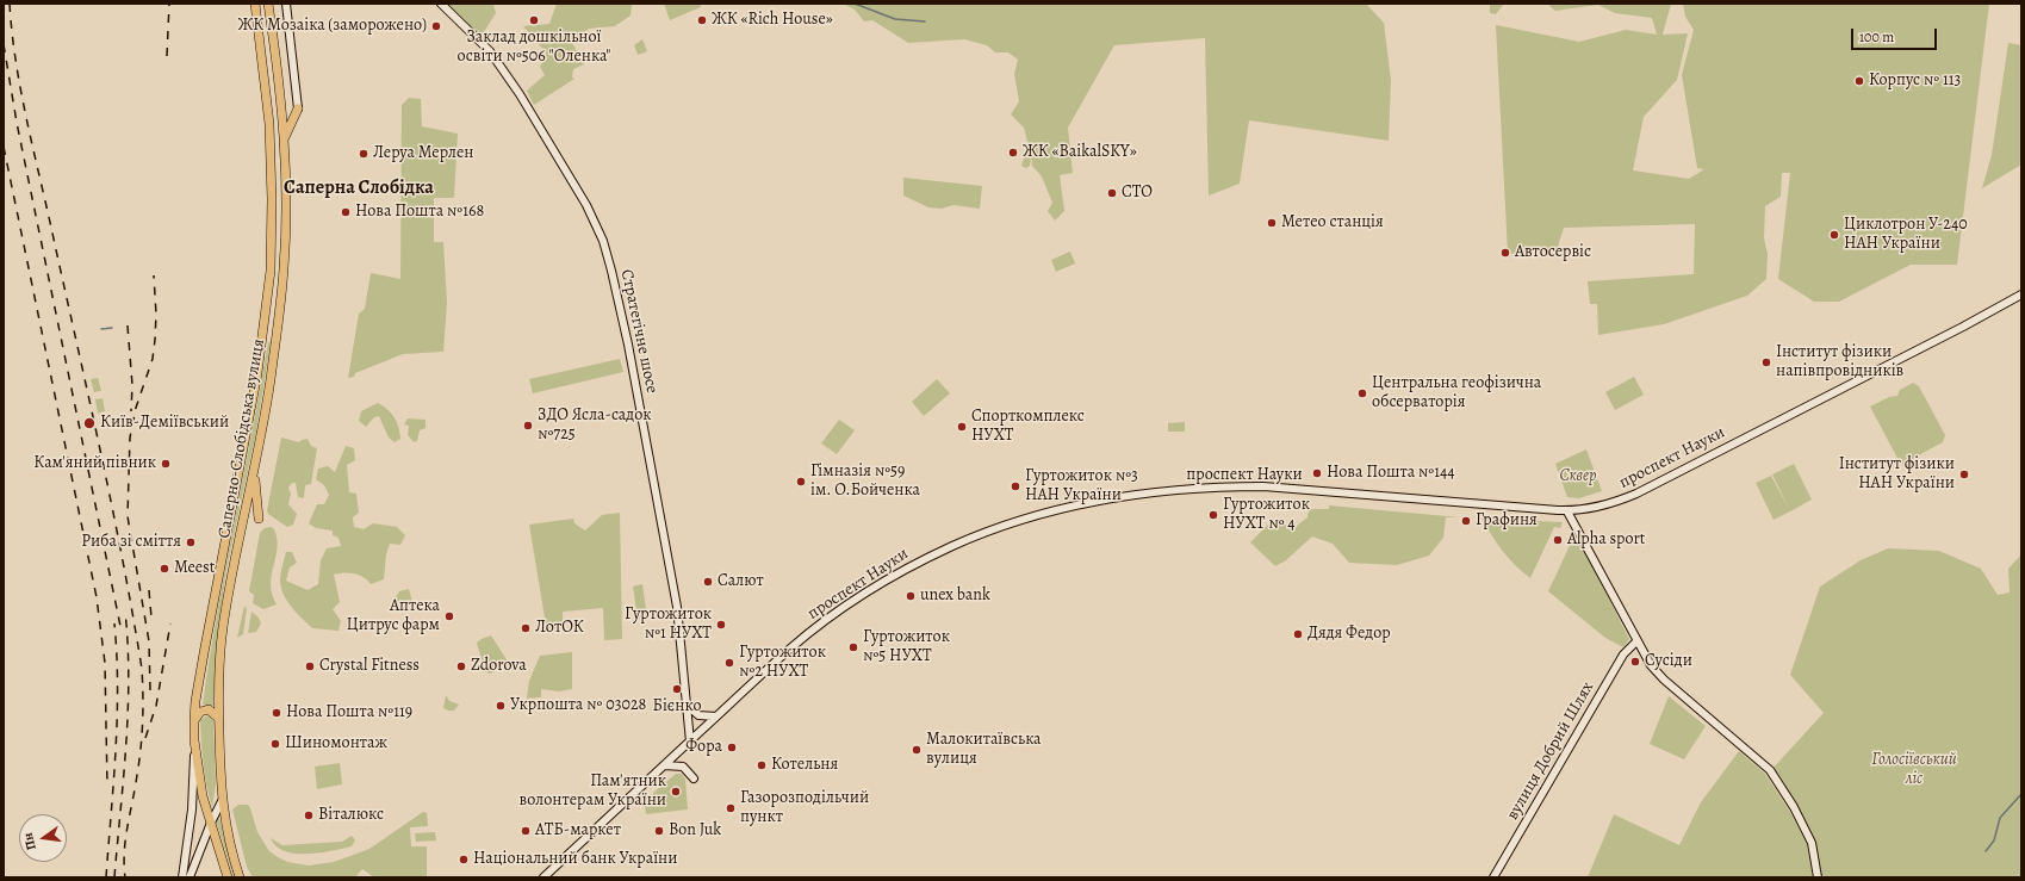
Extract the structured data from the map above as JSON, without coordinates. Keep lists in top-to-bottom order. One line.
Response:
{"streets":{"main road":["Стратегічне шосе","Саперно-Слобідська вулиця","проспект Науки","вулиця Добрий Шлях"]},"crossings":[["Стратегічне шосе","проспект Науки"]],"districts":["Саперна Слобідка"],"parks":["Сквер","Голосіївський ліс"],"places":["Заклад дошкільної освіти №506 \"Оленка\"","ЖК «Rich House»","ЖК Мозаіка (заморожено)","Корпус № 113","ЖК «BaikalSKY»","Леруа Мерлен","СТО","Нова Пошта №168","Метео станція","Циклотрон У-240 НАН України","Автосервіс","Інститут фізики напівпровідників","Центральна геофізична обсерваторія","Київ-Деміївський","ЗДО Ясла-садок №725","Спорткомплекс НУХТ","Кам'яний півник","Нова Пошта №144","Інститут фізики НАН України","Гімназія №59 ім. О.Бойченка","Гуртожиток №3 НАН України","Гуртожиток НУХТ № 4","Графиня","Alpha sport","Риба зі сміття","Meest","Салют","unex bank","Аптека Цитрус фарм","Гуртожиток №1 НУХТ","ЛотОК","Дядя Федор","Гуртожиток №5 НУХТ","Сусіди","Гуртожиток №2 НУХТ","Crystal Fitness","Zdorova","Бієнко","Укрпошта № 03028","Нова Пошта №119","Шиномонтаж","Фора","Малокитаївська вулиця","Котельня","Пам'ятник волонтерам України","Газорозподільчий пункт","Віталюкс","АТБ-маркет","Bon Juk","Національний банк України"],"scale_bar":"100 m","north":"left"}
